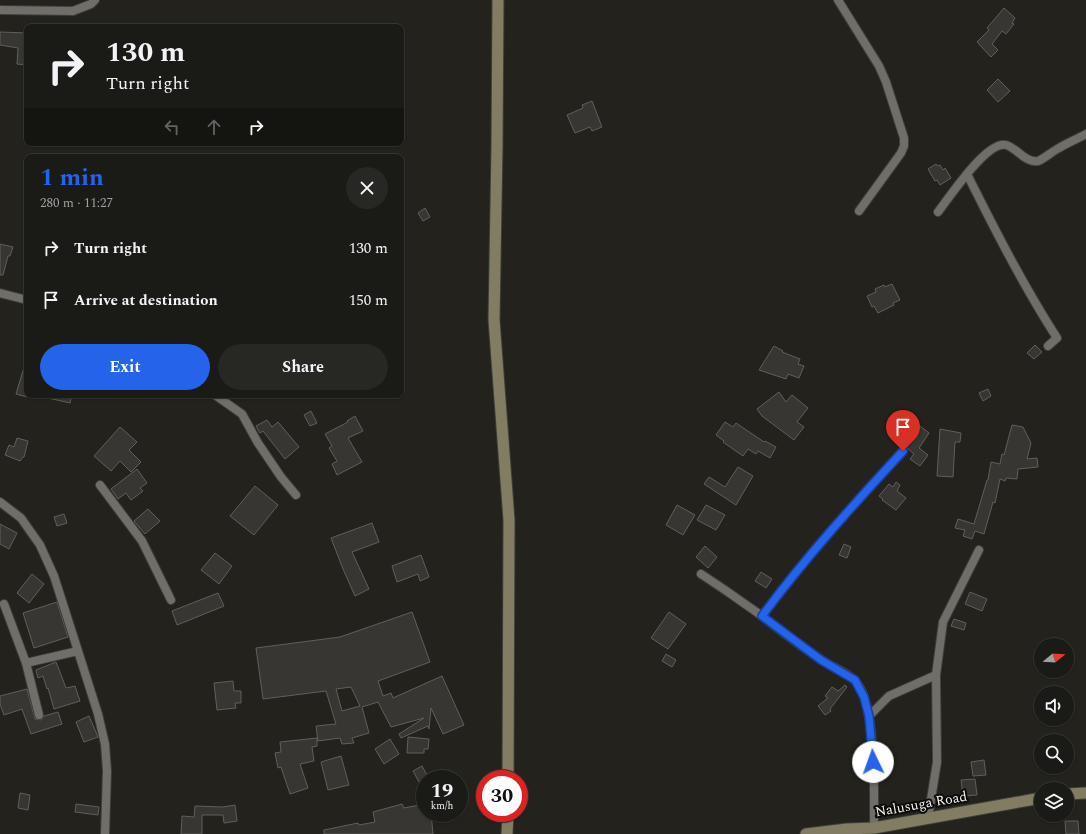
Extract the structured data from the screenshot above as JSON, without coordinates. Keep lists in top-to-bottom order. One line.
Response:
{"streets":{"street":["Nalusuga Road"]},"north":"right","page":{"turn":["130 m","Turn right"],"heading":["1 min","280 m · 11:27"],"list":[{"name":"Turn right","value":"130 m"},{"name":"Arrive at destination","value":"150 m"}],"buttons":["Exit","Share"],"speed":"19 km/h","limit":"30"}}
